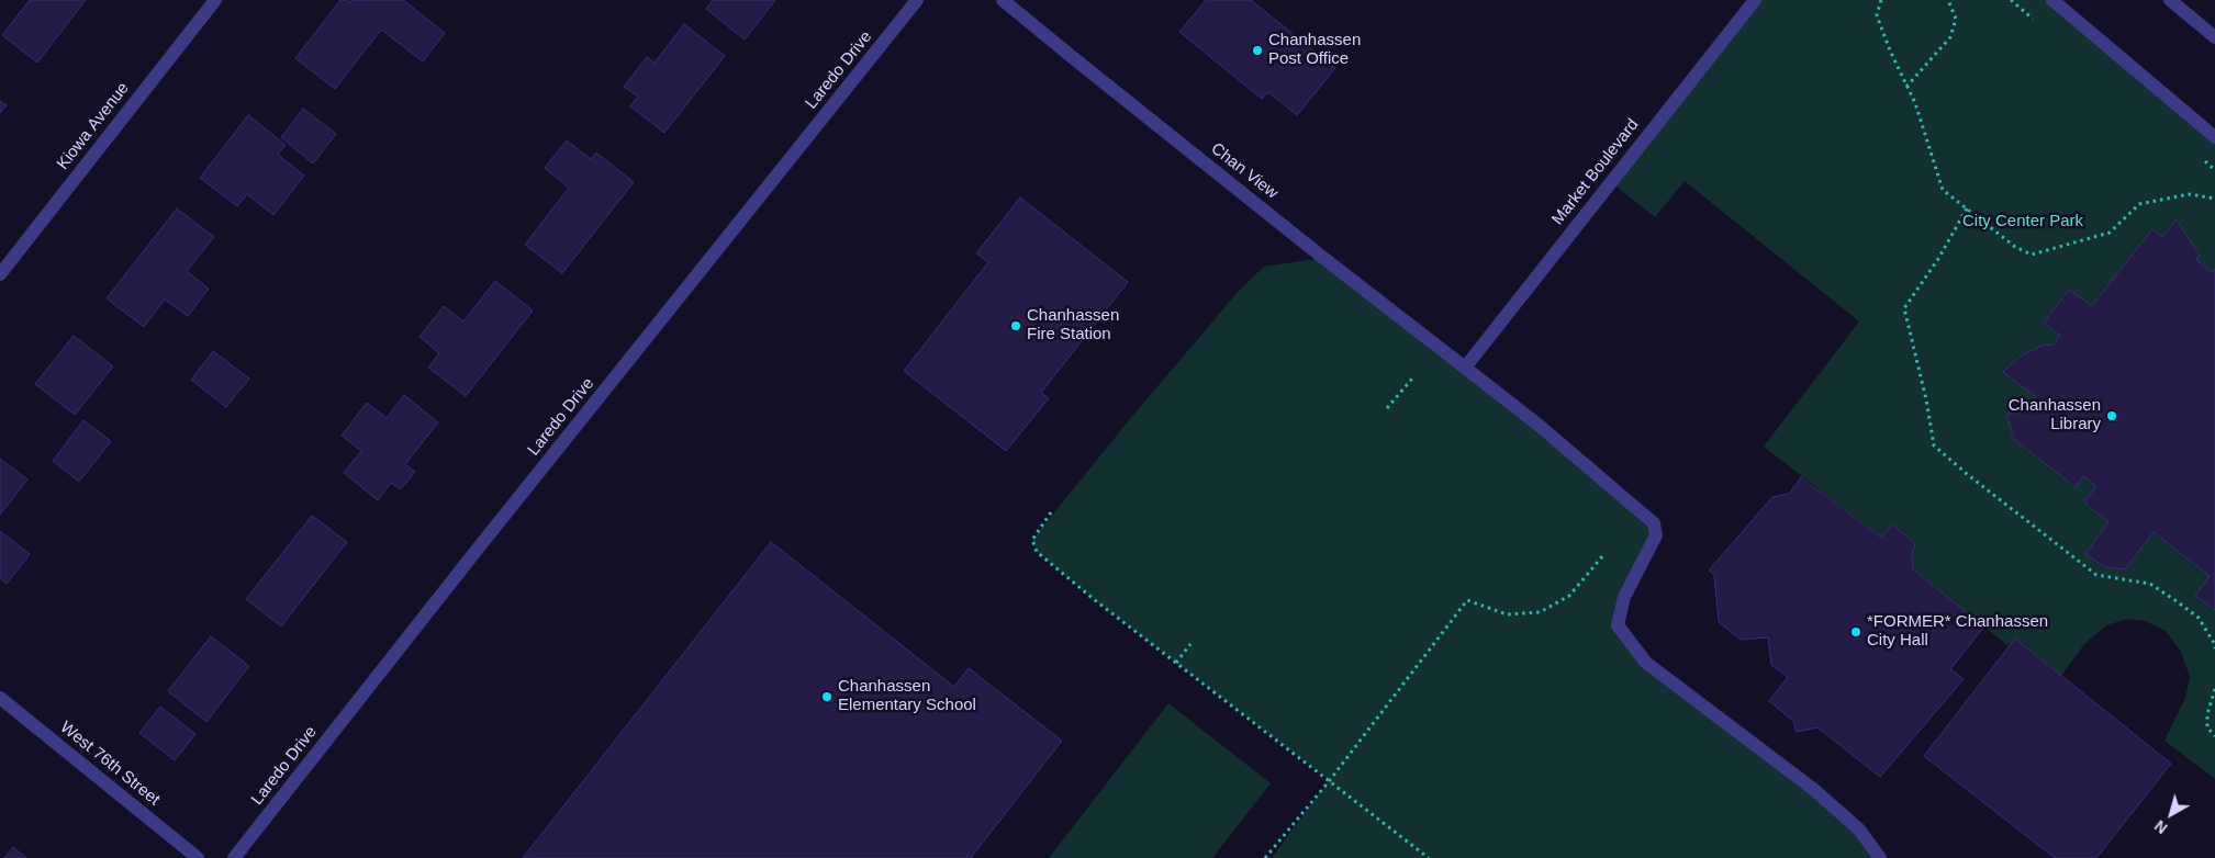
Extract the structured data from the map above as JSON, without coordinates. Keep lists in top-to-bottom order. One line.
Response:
{"streets":{"street":["Laredo Drive","Kiowa Avenue","Chan View","Market Boulevard","West 76th Street"]},"crossings":[["Chan View","Market Boulevard"]],"parks":["City Center Park"],"places":["Chanhassen Post Office","Chanhassen Fire Station","Chanhassen Library","*FORMER* Chanhassen City Hall","Chanhassen Elementary School"],"north":"bottom left"}
